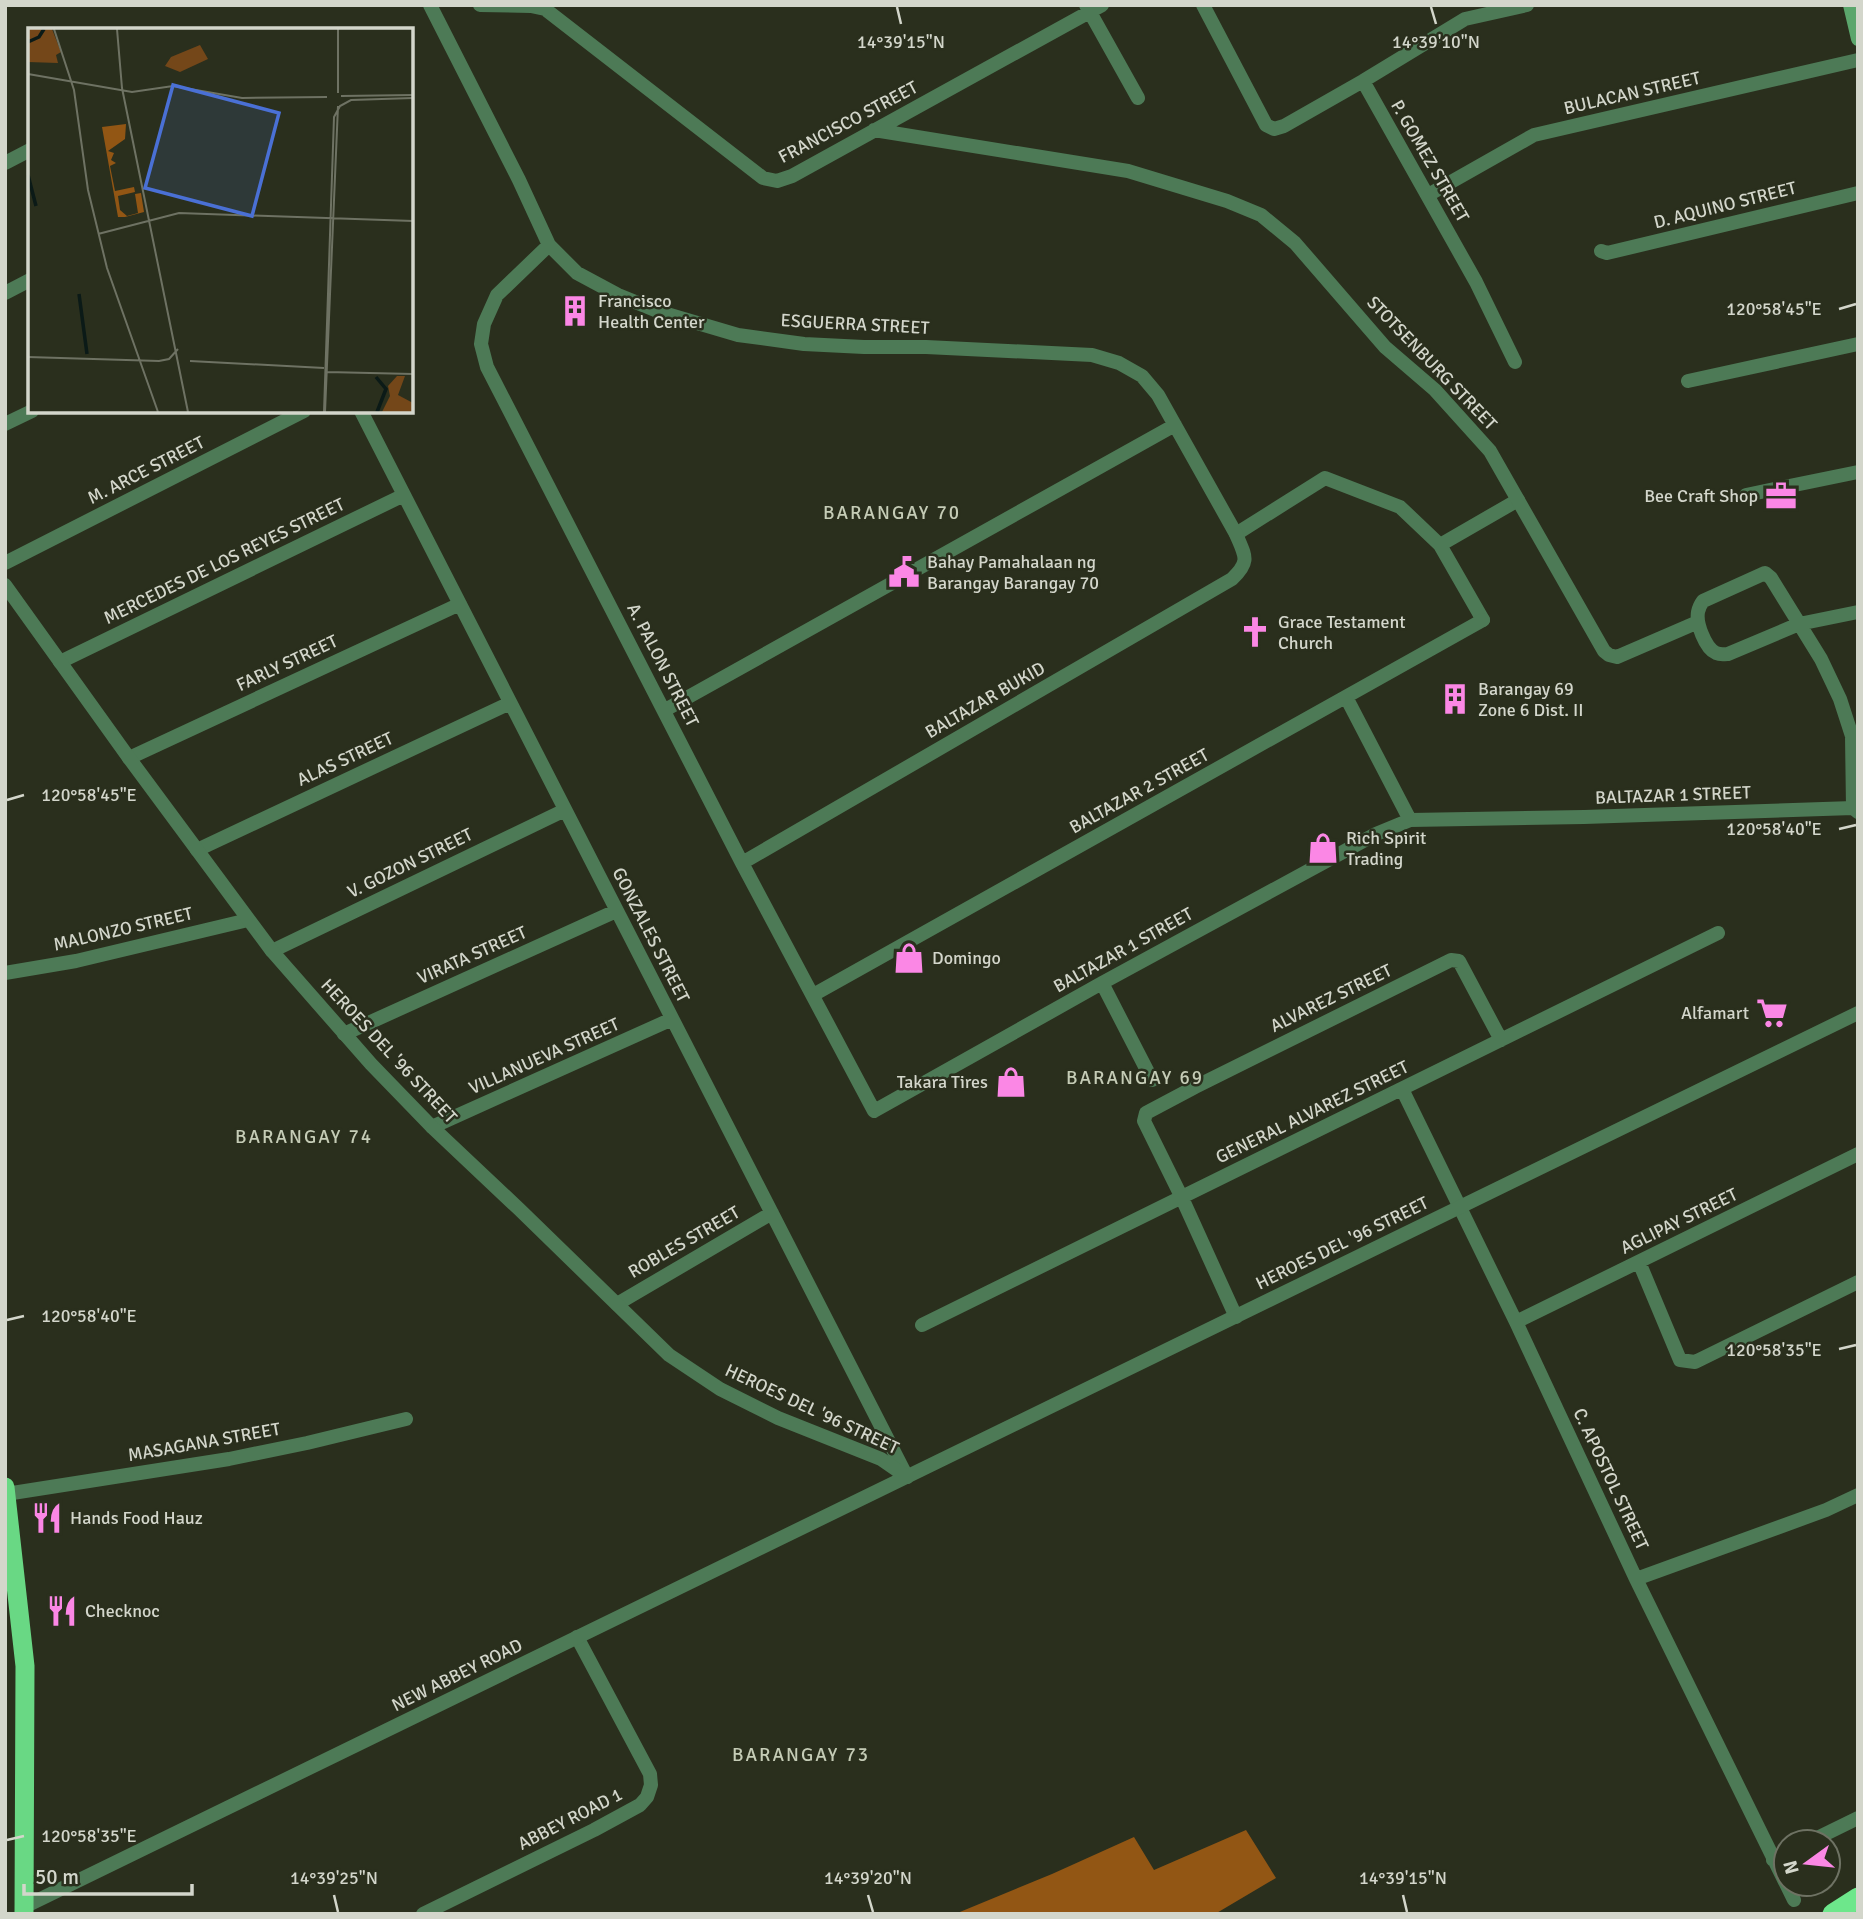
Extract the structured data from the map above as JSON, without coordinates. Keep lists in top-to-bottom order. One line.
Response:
{"streets":{"street":["BULACAN STREET","FRANCISCO STREET","P. GOMEZ STREET","D. AQUINO STREET","ESGUERRA STREET","STOTSENBURG STREET","M. ARCE STREET","MERCEDES DE LOS REYES STREET","FARLY STREET","A. PALON STREET","BALTAZAR BUKID","ALAS STREET","BALTAZAR 2 STREET","BALTAZAR 1 STREET","V. GOZON STREET","MALONZO STREET","GONZALES STREET","VIRATA STREET","ALVAREZ STREET","HEROES DEL '96 STREET","VILLANUEVA STREET","GENERAL ALVAREZ STREET","AGLIPAY STREET","ROBLES STREET","MASAGANA STREET","C. APOSTOL STREET","NEW ABBEY ROAD","ABBEY ROAD 1"]},"crossings":[["BULACAN STREET","P. GOMEZ STREET"],["FRANCISCO STREET","STOTSENBURG STREET"],["ESGUERRA STREET","A. PALON STREET"],["ESGUERRA STREET","BALTAZAR BUKID"],["MERCEDES DE LOS REYES STREET","GONZALES STREET"],["MERCEDES DE LOS REYES STREET","HEROES DEL '96 STREET"],["FARLY STREET","GONZALES STREET"],["FARLY STREET","HEROES DEL '96 STREET"],["A. PALON STREET","BALTAZAR BUKID"],["A. PALON STREET","BALTAZAR 2 STREET"],["A. PALON STREET","BALTAZAR 1 STREET"],["ALAS STREET","GONZALES STREET"],["ALAS STREET","HEROES DEL '96 STREET"],["V. GOZON STREET","GONZALES STREET"],["V. GOZON STREET","HEROES DEL '96 STREET"],["MALONZO STREET","HEROES DEL '96 STREET"],["GONZALES STREET","VIRATA STREET"],["GONZALES STREET","HEROES DEL '96 STREET"],["GONZALES STREET","VILLANUEVA STREET"],["GONZALES STREET","ROBLES STREET"],["GONZALES STREET","NEW ABBEY ROAD"],["VIRATA STREET","HEROES DEL '96 STREET"],["ALVAREZ STREET","GENERAL ALVAREZ STREET"],["HEROES DEL '96 STREET","VILLANUEVA STREET"],["HEROES DEL '96 STREET","ROBLES STREET"],["HEROES DEL '96 STREET","C. APOSTOL STREET"],["HEROES DEL '96 STREET","NEW ABBEY ROAD"],["GENERAL ALVAREZ STREET","C. APOSTOL STREET"],["AGLIPAY STREET","C. APOSTOL STREET"],["NEW ABBEY ROAD","ABBEY ROAD 1"]],"districts":["BARANGAY 70","BARANGAY 69","BARANGAY 74","BARANGAY 73"],"places":{"building":["Francisco Health Center","Barangay 69 Zone 6 Dist. II"],"office":["Bee Craft Shop"],"public building":["Bahay Pamahalaan ng Barangay Barangay 70"],"church":["Grace Testament Church"],"shop":["Rich Spirit Trading","Domingo","Takara Tires"],"supermarket":["Alfamart"],"restaurant":["Hands Food Hauz","Checknoc"]},"scale_bar":"50 m","north":"left","coordinates":["14°39'10\"N","14°39'15\"N","120°58'45\"E","120°58'40\"E","120°58'35\"E","14°39'25\"N","14°39'20\"N"]}
